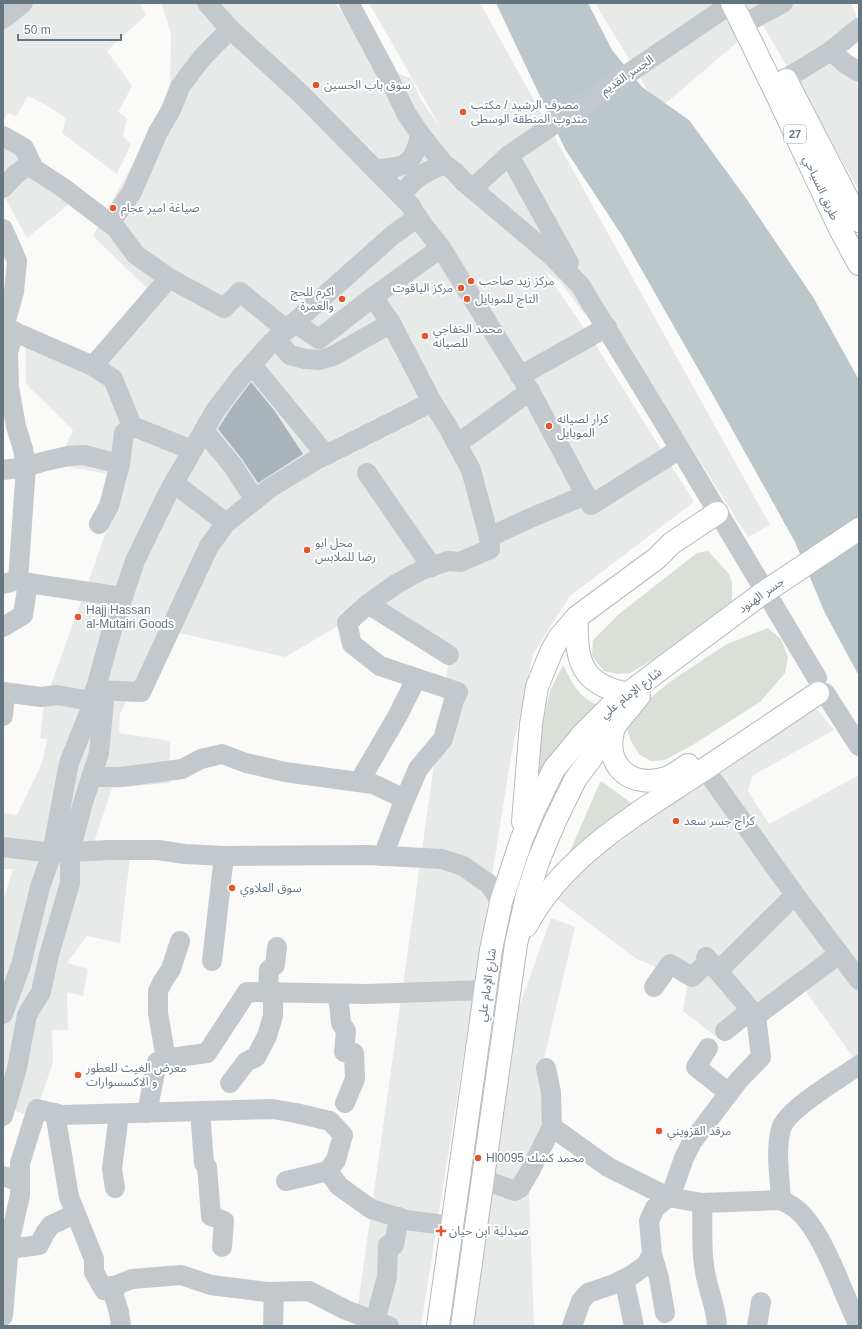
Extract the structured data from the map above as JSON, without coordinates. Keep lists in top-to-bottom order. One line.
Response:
{"streets":{"main road":["27","طريق السياحي","جسر الهنود","شارع الإمام علي"],"street":["الجسر القديم"]},"crossings":[["الجسر القديم","طريق السياحي"],["جسر الهنود","شارع الإمام علي"]],"places":{"other":["سوق باب الحسين","مصرف الرشيد / مكتب مندوب المنطقة الوسطى","صياغة امير عجام","مركز زيد صاحب","مركز الياقوت","اكرم للحج والعمرة","التاج للموبايل","محمد الخفاجي للصيانه","كرار لصيانه الموبايل","محل ابو رضا للملابس","Hajj Hassan al-Mutairi Goods","كراج جسر سعد","سوق العلاوي","معرض الغيث للعطور و الاكسسوارات","مرقد القزويني","Hl0095 محمد كشك"],"health":["صيدلية ابن حيان"]},"scale_bar":"50 m"}
